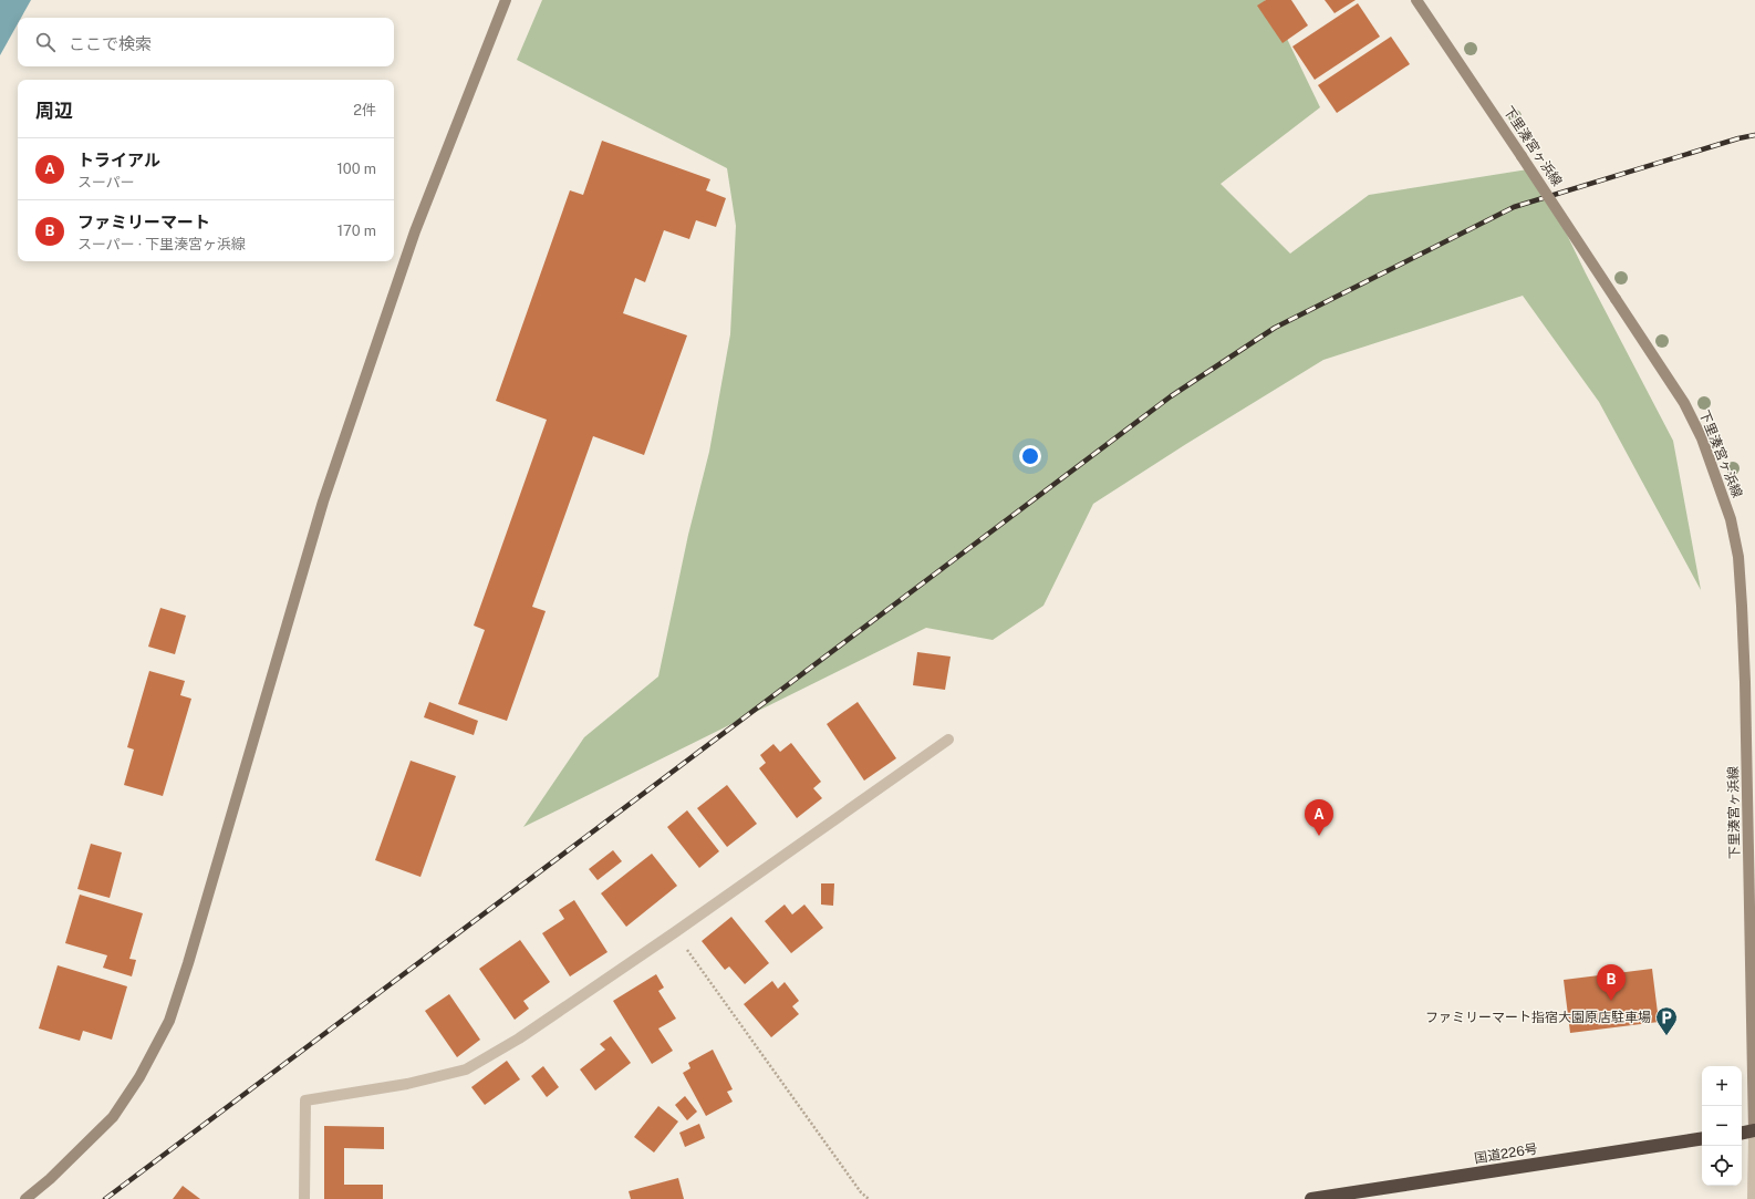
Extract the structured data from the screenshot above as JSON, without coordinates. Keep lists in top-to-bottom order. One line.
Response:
{"streets":{"highway":["国道226号"],"street":["下里湊宮ヶ浜線"]},"places":{"parking":["ファミリーマート指宿大園原店駐車場"]},"page":{"search":"ここで検索","heading":["周辺","2件"],"list":[{"mark":"A","name":"トライアル","note":"スーパー","value":"100 m"},{"mark":"B","name":"ファミリーマート","note":"スーパー · 下里湊宮ヶ浜線","value":"170 m"}],"pins":["A","B"],"map_buttons":["+","−"]}}
